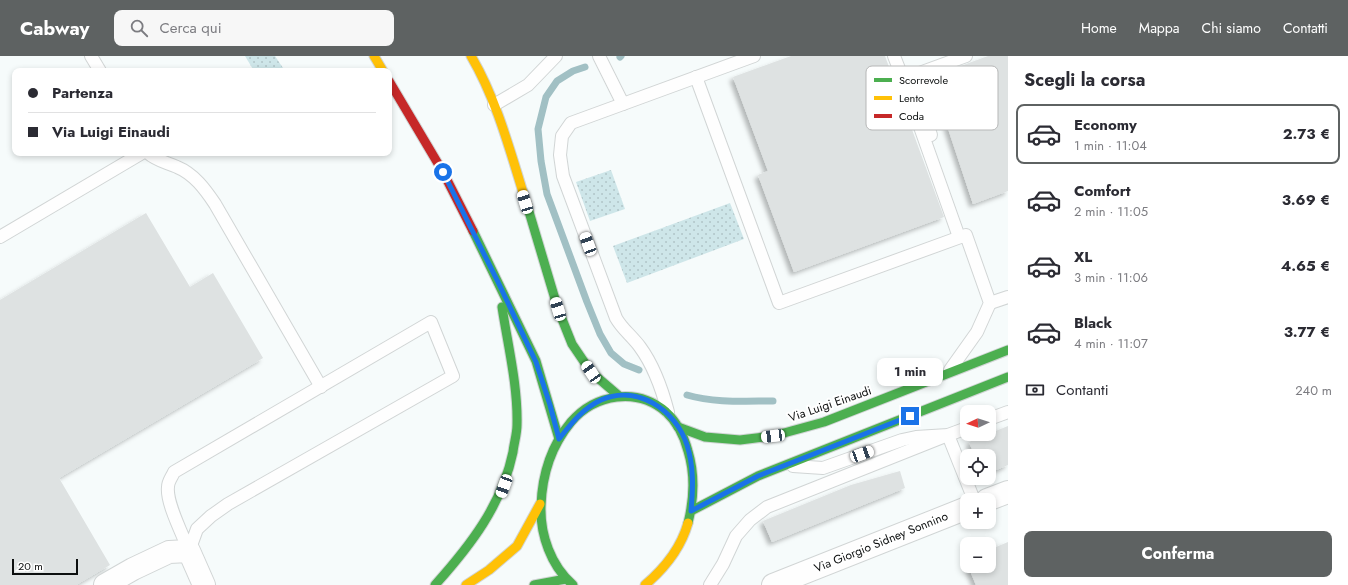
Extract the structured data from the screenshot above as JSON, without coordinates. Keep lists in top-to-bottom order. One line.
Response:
{"streets":{"main road":["Via Luigi Einaudi"],"street":["Via Giorgio Sidney Sonnino"]},"legend":["Scorrevole","Lento","Coda"],"scale_bar":"20 m","north":"left","page":{"header":"Cabway","search":"Cerca qui","nav":["Home","Mappa","Chi siamo","Contatti"],"heading":"Scegli la corsa","banner":["Partenza","Via Luigi Einaudi"],"list":[{"name":"Economy","note":"1 min · 11:04","value":"2.73 €"},{"name":"Comfort","note":"2 min · 11:05","value":"3.69 €"},{"name":"XL","note":"3 min · 11:06","value":"4.65 €"},{"name":"Black","note":"4 min · 11:07","value":"3.77 €"}],"bubble":"1 min","pay":["Contanti","240 m"],"map_buttons":["+","−"],"buttons":"Conferma","scale":"20 m"}}
